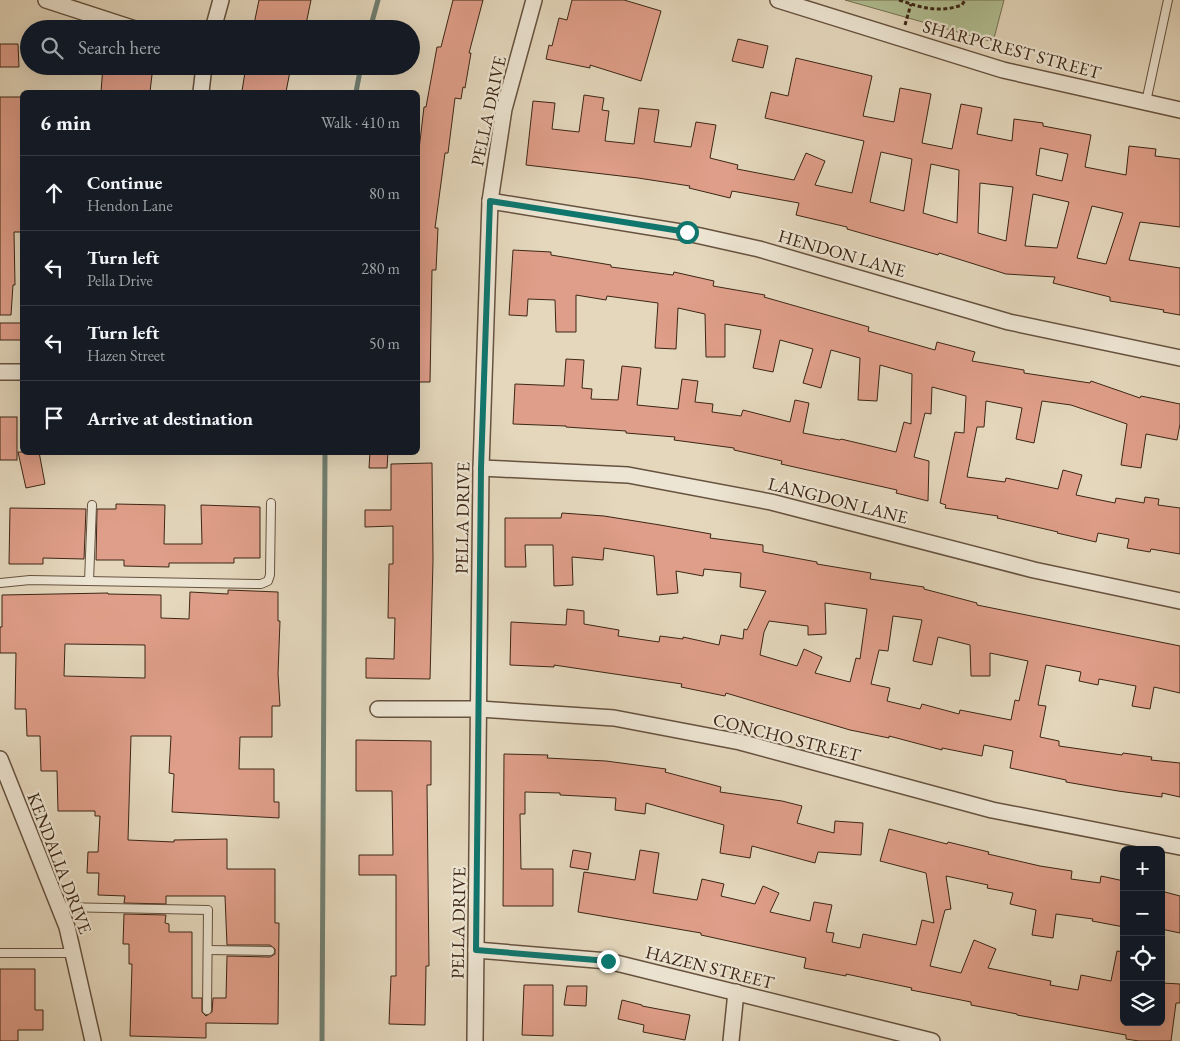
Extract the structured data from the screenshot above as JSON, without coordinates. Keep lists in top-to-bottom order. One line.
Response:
{"streets":{"street":["SHARPCREST STREET","PELLA DRIVE","HENDON LANE","LANGDON LANE","CONCHO STREET","KENDALIA DRIVE","HAZEN STREET"]},"crossings":[["PELLA DRIVE","HENDON LANE"],["PELLA DRIVE","LANGDON LANE"],["PELLA DRIVE","CONCHO STREET"],["PELLA DRIVE","HAZEN STREET"]],"page":{"search":"Search here","heading":["6 min","Walk · 410 m"],"list":[["Continue","Hendon Lane","80 m"],["Turn left","Pella Drive","280 m"],["Turn left","Hazen Street","50 m"],"Arrive at destination"],"map_buttons":["+","−"]}}
